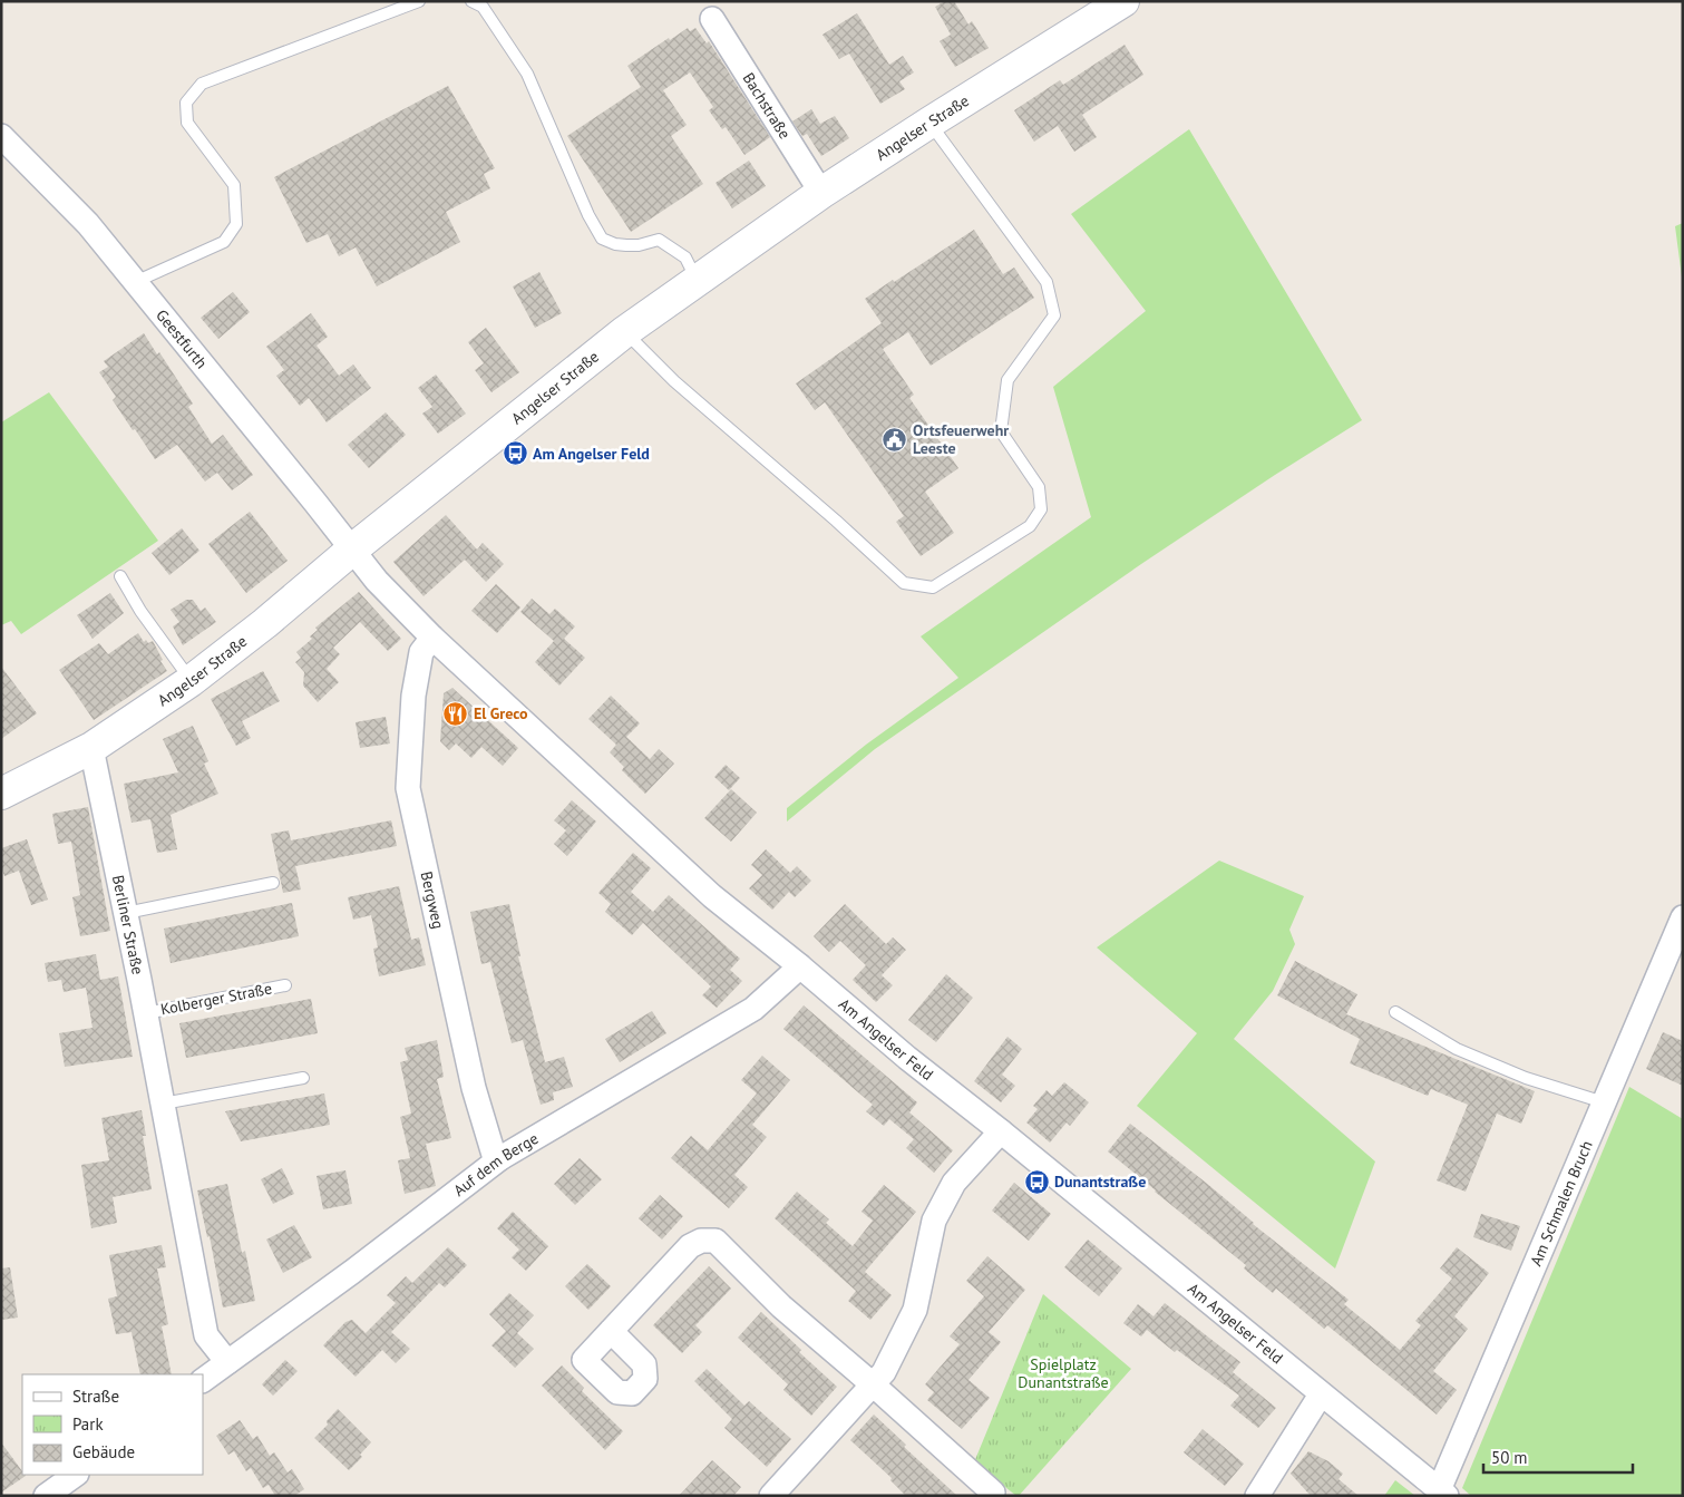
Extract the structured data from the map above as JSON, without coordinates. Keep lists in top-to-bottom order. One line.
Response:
{"streets":{"main road":["Angelser Straße"],"street":["Bachstraße","Geestfurth","Bergweg","Berliner Straße","Am Angelser Feld","Auf dem Berge","Am Schmalen Bruch"],"lane":["Kolberger Straße"]},"crossings":[["Bachstraße","Angelser Straße"],["Angelser Straße","Geestfurth"],["Angelser Straße","Berliner Straße"],["Angelser Straße","Am Angelser Feld"],["Geestfurth","Am Angelser Feld"],["Bergweg","Am Angelser Feld"],["Bergweg","Auf dem Berge"],["Berliner Straße","Kolberger Straße"],["Berliner Straße","Auf dem Berge"],["Am Angelser Feld","Auf dem Berge"],["Am Angelser Feld","Am Schmalen Bruch"]],"parks":["Spielplatz Dunantstraße"],"places":{"public building":["Ortsfeuerwehr Leeste"],"bus stop":["Am Angelser Feld","Dunantstraße"],"restaurant":["El Greco"]},"legend":["Straße","Park","Gebäude"],"scale_bar":"50 m"}
